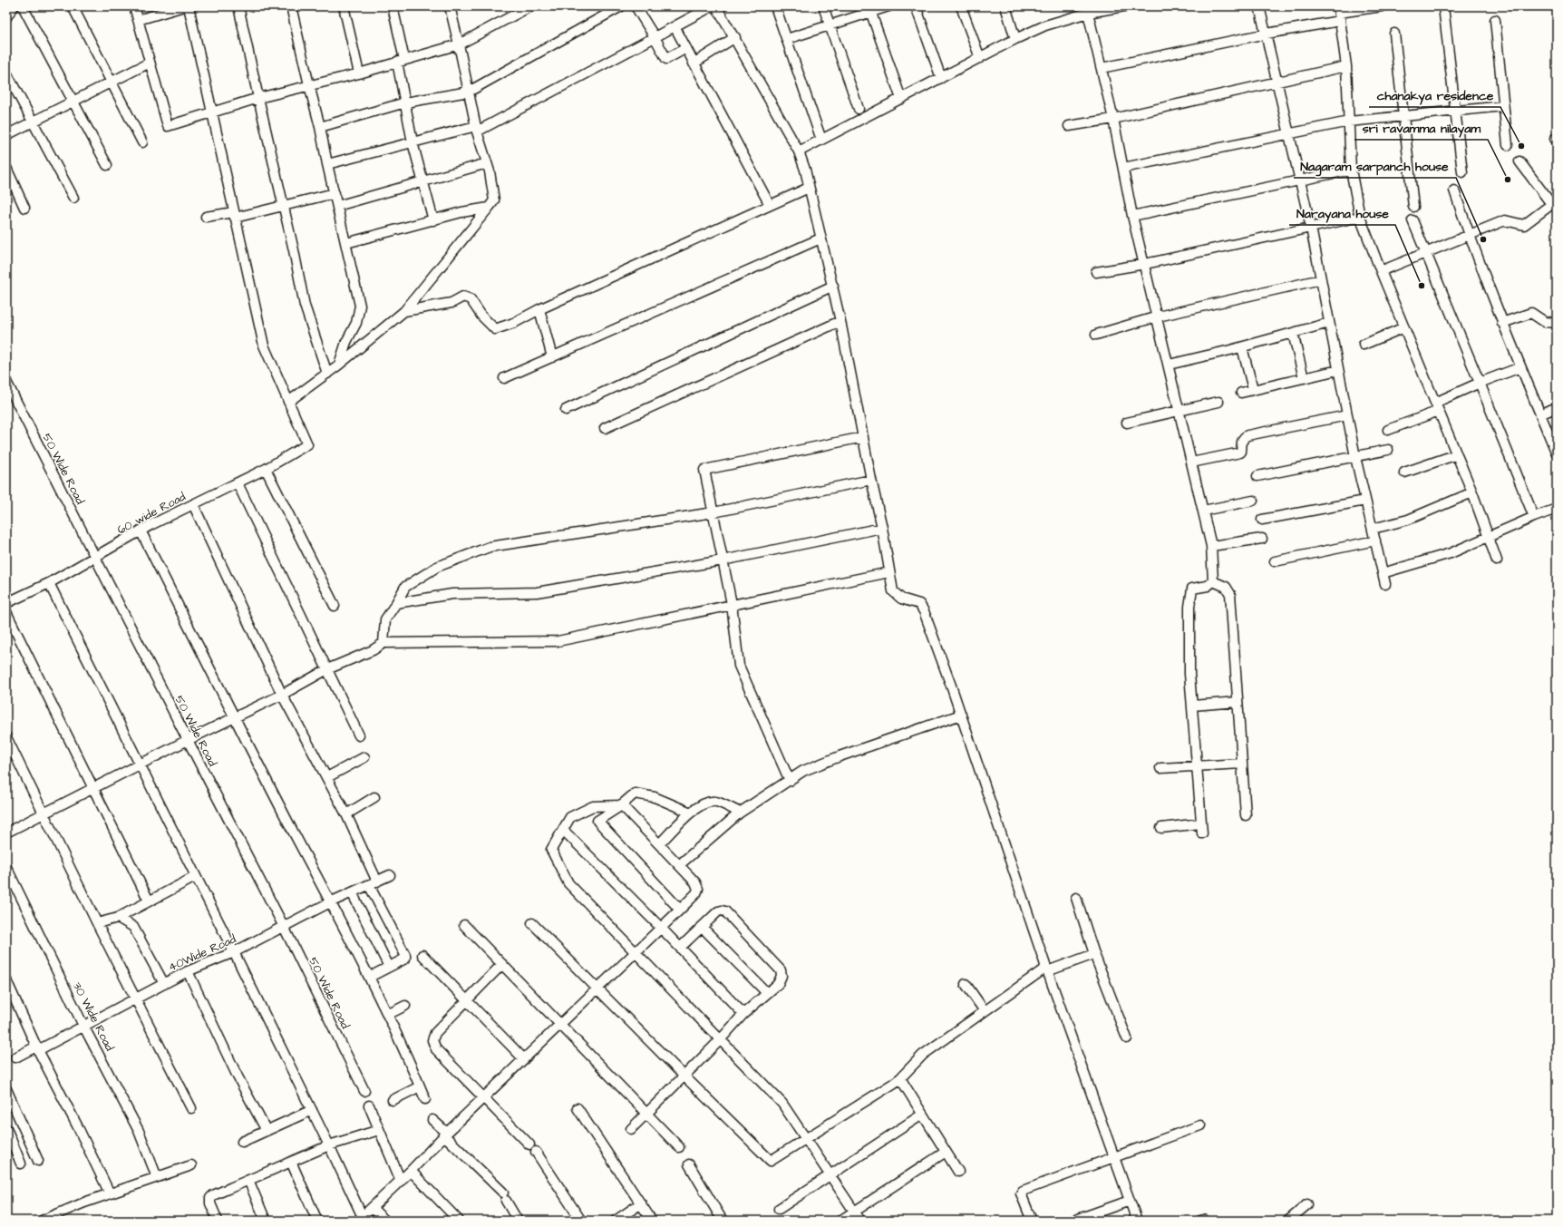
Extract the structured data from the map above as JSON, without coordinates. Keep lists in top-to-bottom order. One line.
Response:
{"streets":{"street":["50 Wide Road","60 wide Road","40Wide Road","30 Wide Road"]},"crossings":[["50 Wide Road","60 wide Road"],["50 Wide Road","40Wide Road"],["40Wide Road","30 Wide Road"]],"places":["chanakya residence","sri ravamma nilayam","Nagaram sarpanch house","Narayana house"]}
